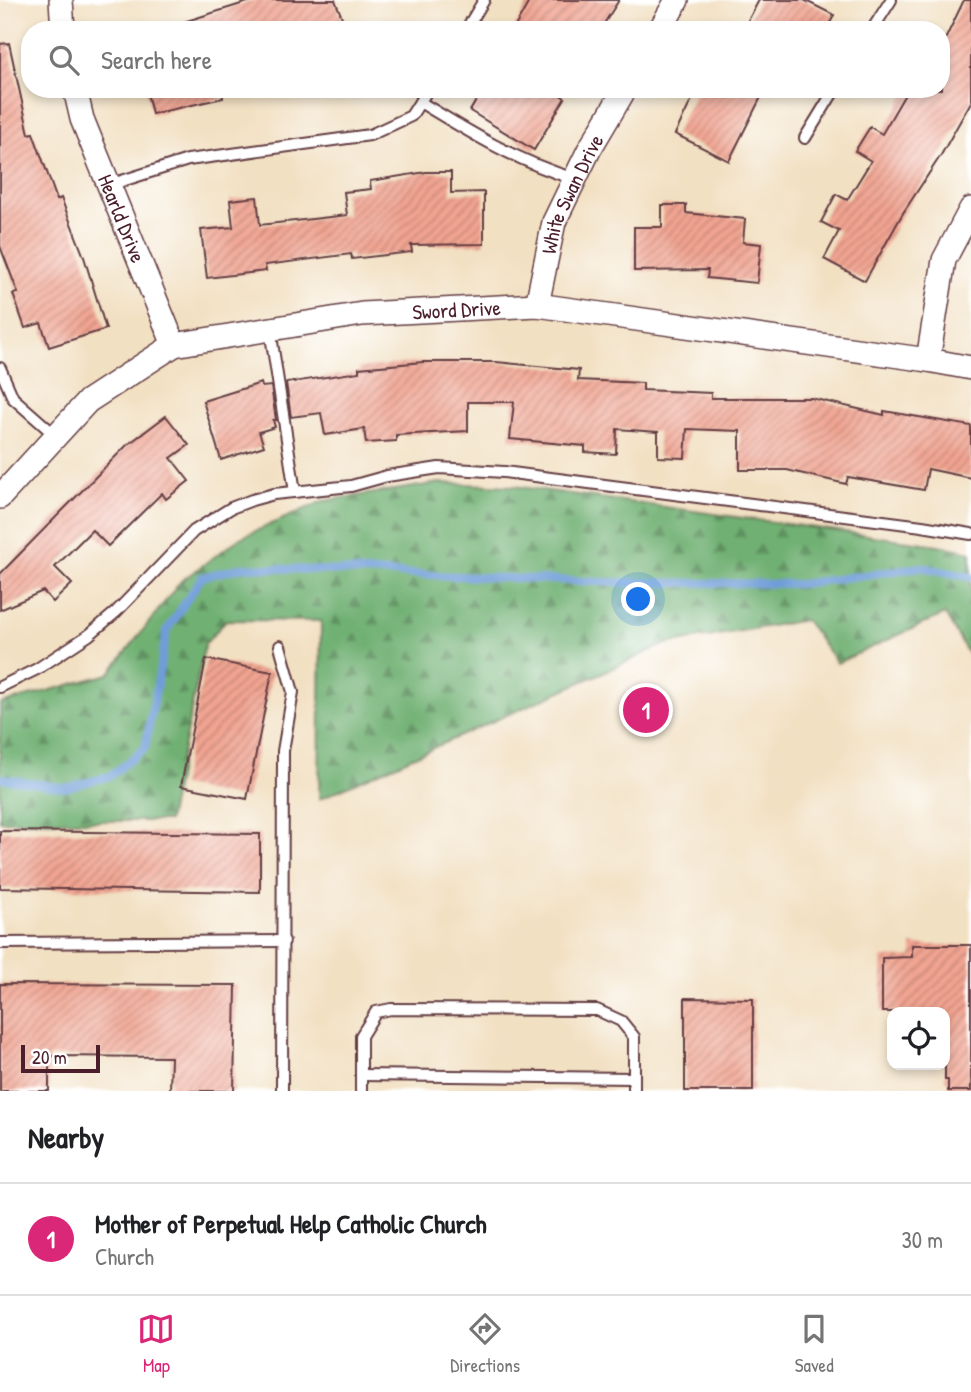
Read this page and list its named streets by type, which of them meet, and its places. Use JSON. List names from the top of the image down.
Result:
{
  "streets": {
    "street": ["White Swan Drive", "Hearld Drive", "Sword Drive"]
  },
  "crossings": [
    ["White Swan Drive", "Sword Drive"],
    ["Hearld Drive", "Sword Drive"]
  ],
  "scale_bar": "20 m",
  "page": {
    "search": "Search here",
    "pins": "1",
    "scale": "20 m",
    "heading": "Nearby",
    "list": [
      {
        "mark": "1",
        "name": "Mother of Perpetual Help Catholic Church",
        "note": "Church",
        "value": "30 m"
      }
    ],
    "nav": ["Map", "Directions", "Saved"]
  }
}
